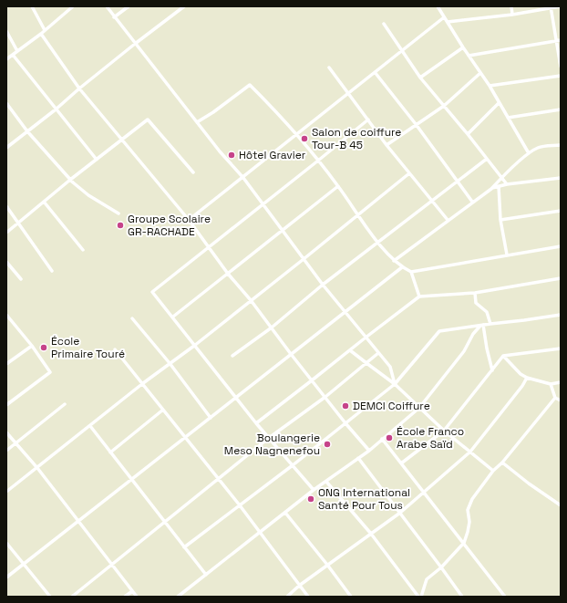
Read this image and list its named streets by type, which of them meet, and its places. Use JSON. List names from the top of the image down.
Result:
{
  "places": [
    "Salon de coiffure Tour-B 45",
    "Hôtel Gravier",
    "Groupe Scolaire GR-RACHADE",
    "École Primaire Touré",
    "DEMCI Coiffure",
    "École Franco Arabe Saïd",
    "Boulangerie Meso Nagnenefou",
    "ONG International Santé Pour Tous"
  ]
}
